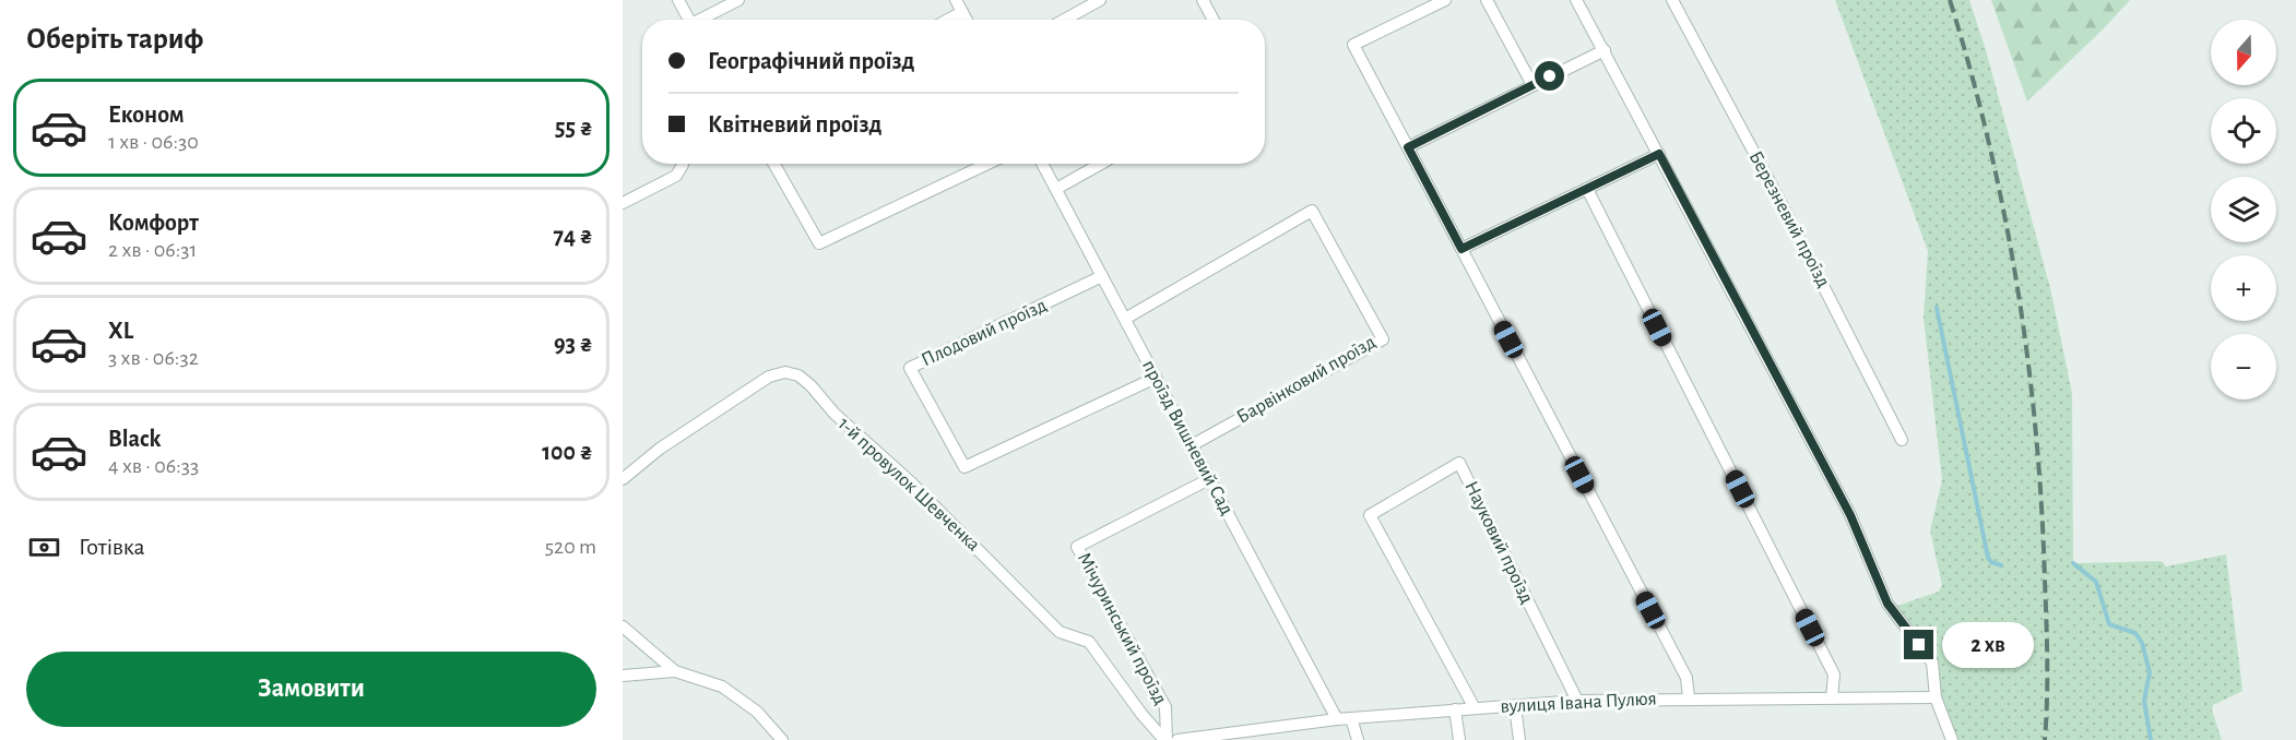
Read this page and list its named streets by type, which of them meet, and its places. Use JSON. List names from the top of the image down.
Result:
{
  "streets": {
    "street": [
      "Березневий проїзд",
      "Плодовий проїзд",
      "Барвінковий проїзд",
      "проїзд Вишневий Сад",
      "1-й провулок Шевченка",
      "Науковий проїзд",
      "Мічуринський проїзд",
      "вулиця Івана Пулюя"
    ]
  },
  "crossings": [
    ["Плодовий проїзд", "проїзд Вишневий Сад"],
    ["Барвінковий проїзд", "проїзд Вишневий Сад"],
    ["проїзд Вишневий Сад", "Мічуринський проїзд"],
    ["проїзд Вишневий Сад", "вулиця Івана Пулюя"],
    ["1-й провулок Шевченка", "Мічуринський проїзд"],
    ["Науковий проїзд", "вулиця Івана Пулюя"]
  ],
  "north": "bottom",
  "page": {
    "heading": "Оберіть тариф",
    "map_buttons": ["+", "−"],
    "banner": ["Географічний проїзд", "Квітневий проїзд"],
    "list": [
      {
        "name": "Економ",
        "note": "1 хв · 06:30",
        "value": "55 ₴"
      },
      {
        "name": "Комфорт",
        "note": "2 хв · 06:31",
        "value": "74 ₴"
      },
      {
        "name": "XL",
        "note": "3 хв · 06:32",
        "value": "93 ₴"
      },
      {
        "name": "Black",
        "note": "4 хв · 06:33",
        "value": "100 ₴"
      }
    ],
    "pay": ["Готівка", "520 m"],
    "bubble": "2 хв",
    "buttons": "Замовити"
  }
}
